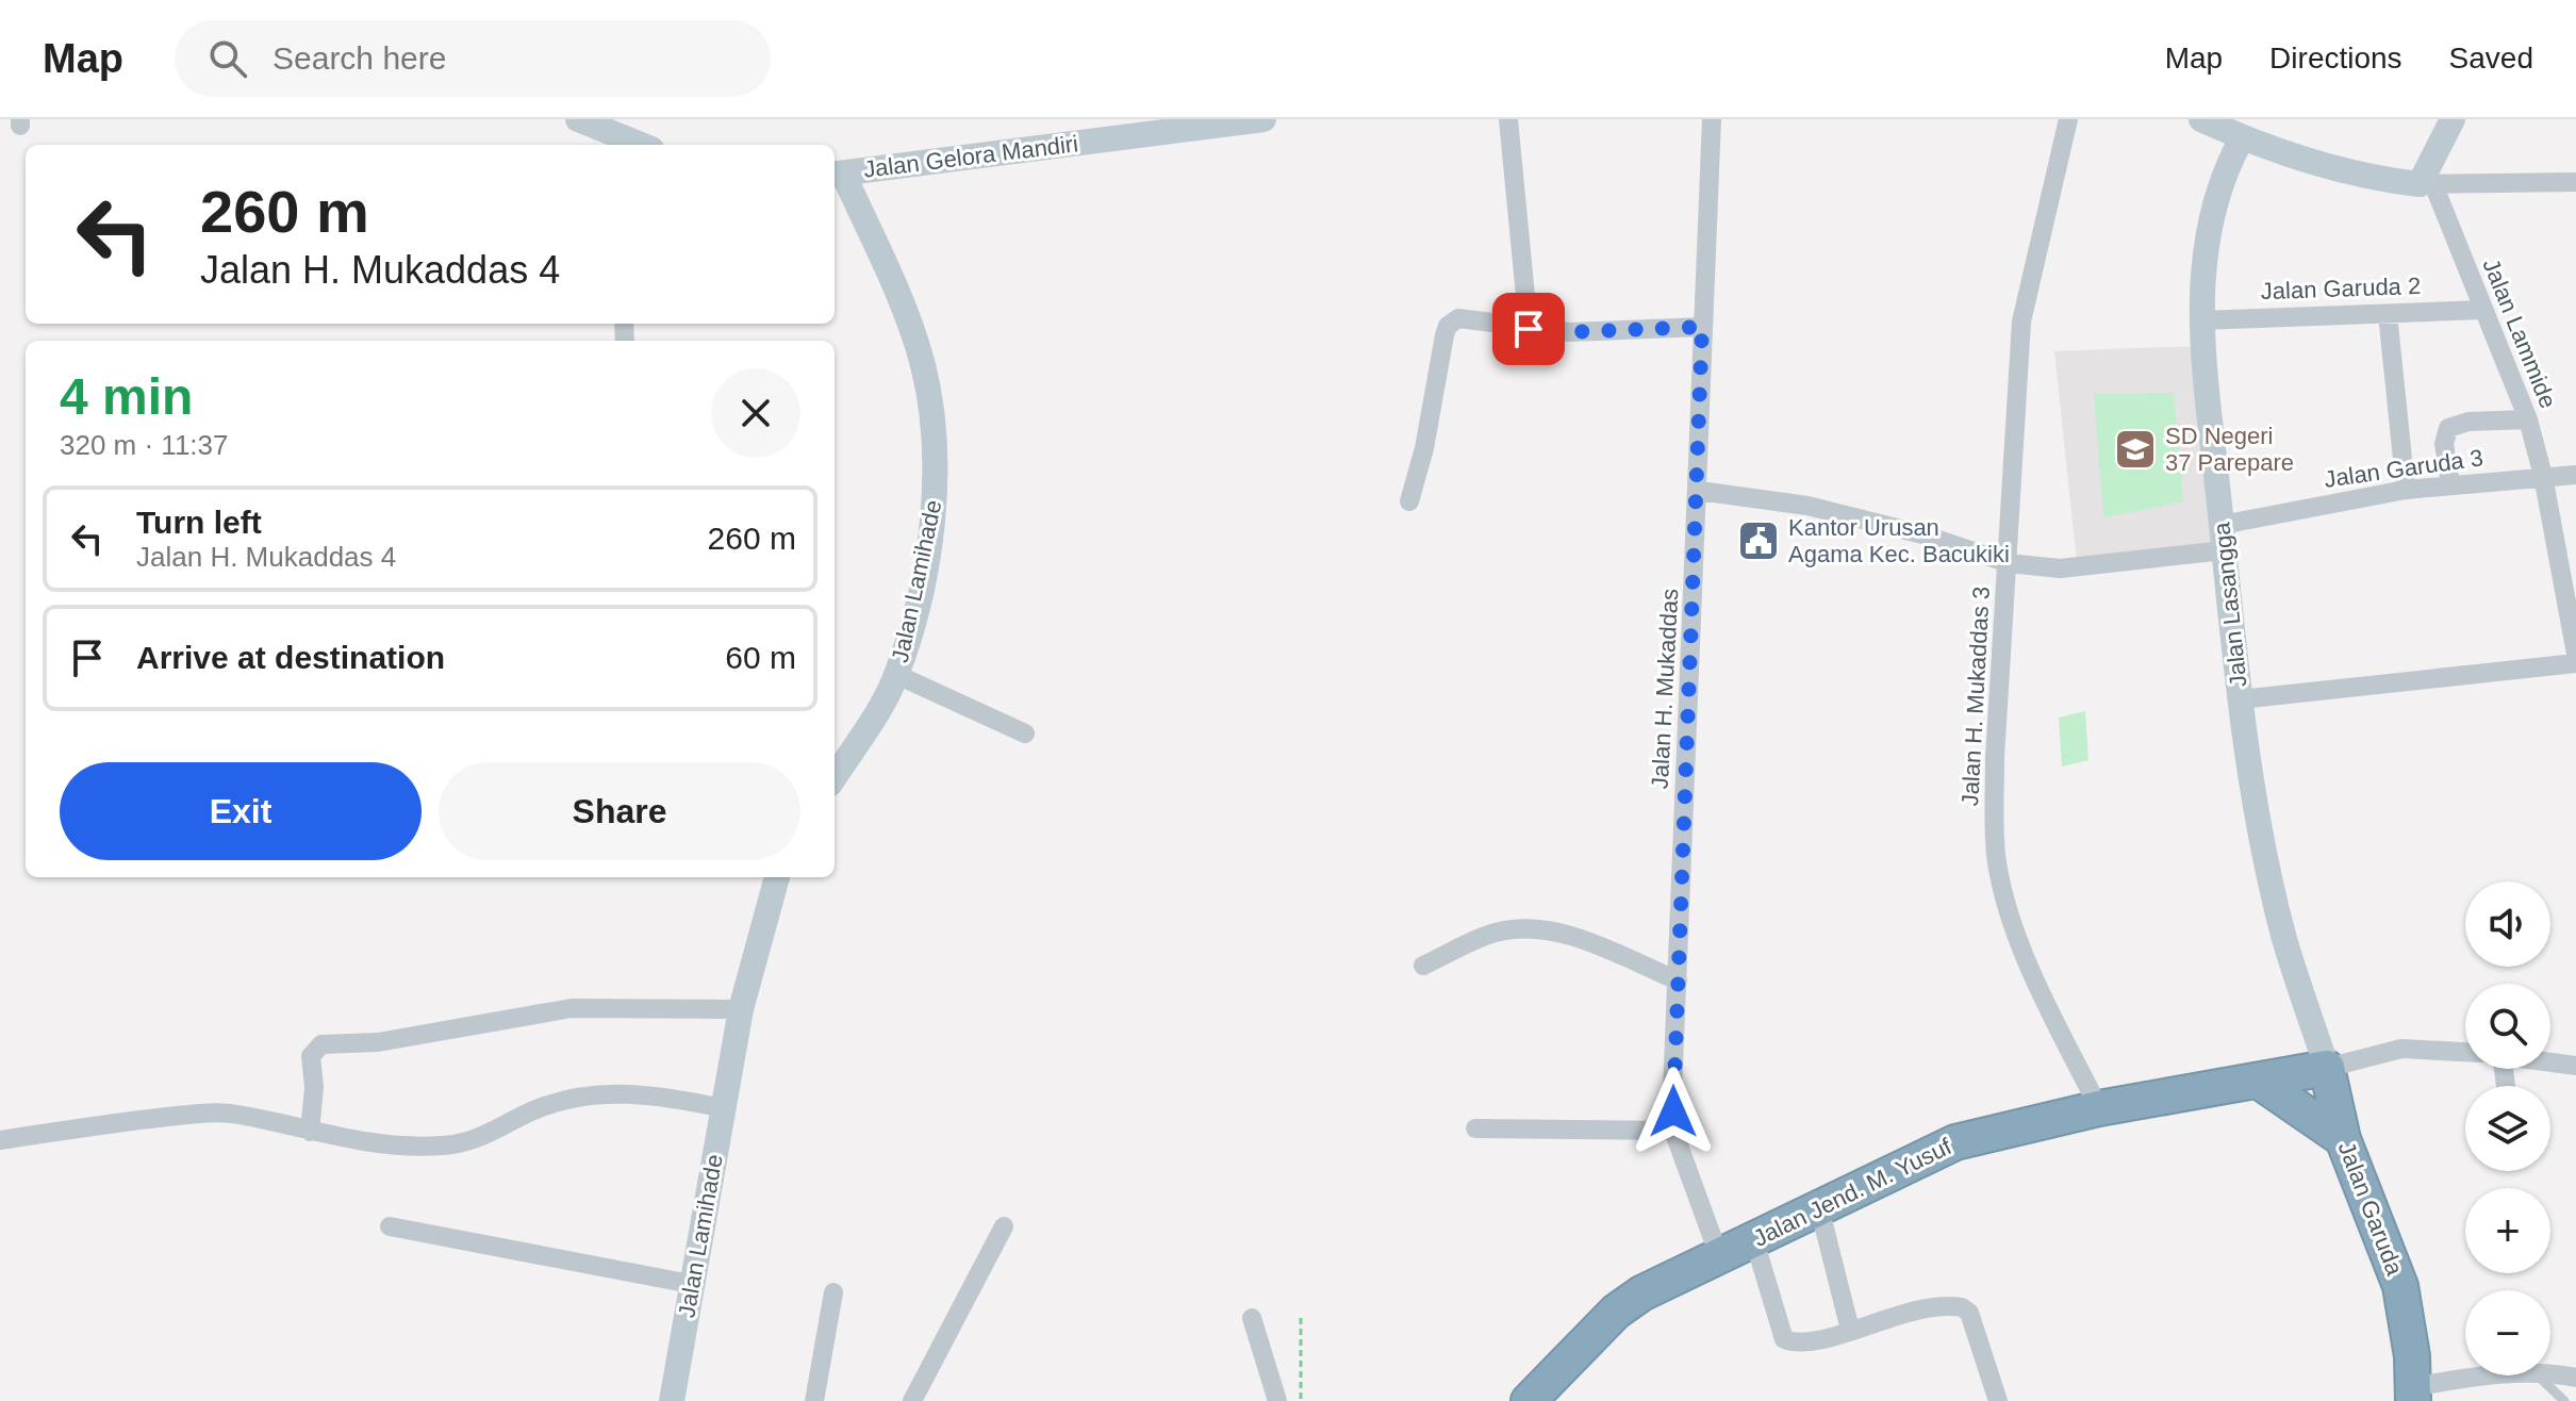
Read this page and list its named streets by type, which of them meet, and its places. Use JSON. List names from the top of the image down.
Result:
{
  "streets": {
    "highway": ["Jalan Jend. M. Yusuf", "Jalan Garuda"],
    "street": [
      "Jalan Gelora Mandiri",
      "Jalan Garuda 2",
      "Jalan Lammide",
      "Jalan Garuda 3",
      "Jalan Lamihade",
      "Jalan Lasangga",
      "Jalan H. Mukaddas",
      "Jalan H. Mukaddas 3"
    ]
  },
  "crossings": [
    ["Jalan Gelora Mandiri", "Jalan Lamihade"],
    ["Jalan Garuda 2", "Jalan Lammide"],
    ["Jalan Garuda 2", "Jalan Lasangga"],
    ["Jalan Lammide", "Jalan Garuda 3"],
    ["Jalan Garuda 3", "Jalan Lasangga"],
    ["Jalan Garuda 3", "Jalan H. Mukaddas"],
    ["Jalan Garuda 3", "Jalan H. Mukaddas 3"],
    ["Jalan Lasangga", "Jalan Jend. M. Yusuf"],
    ["Jalan Lasangga", "Jalan Garuda"],
    ["Jalan H. Mukaddas", "Jalan Jend. M. Yusuf"],
    ["Jalan H. Mukaddas 3", "Jalan Jend. M. Yusuf"],
    ["Jalan Jend. M. Yusuf", "Jalan Garuda"]
  ],
  "places": {
    "school or university": ["SD Negeri 37 Parepare"],
    "public building": ["Kantor Urusan Agama Kec. Bacukiki"]
  },
  "page": {
    "header": "Map",
    "search": "Search here",
    "nav": ["Map", "Directions", "Saved"],
    "turn": ["260 m", "Jalan H. Mukaddas 4"],
    "heading": ["4 min", "320 m · 11:37"],
    "list": [
      {
        "name": "Turn left",
        "note": "Jalan H. Mukaddas 4",
        "value": "260 m"
      },
      {
        "name": "Arrive at destination",
        "value": "60 m"
      }
    ],
    "buttons": ["Exit", "Share"],
    "map_buttons": ["+", "−"]
  }
}
